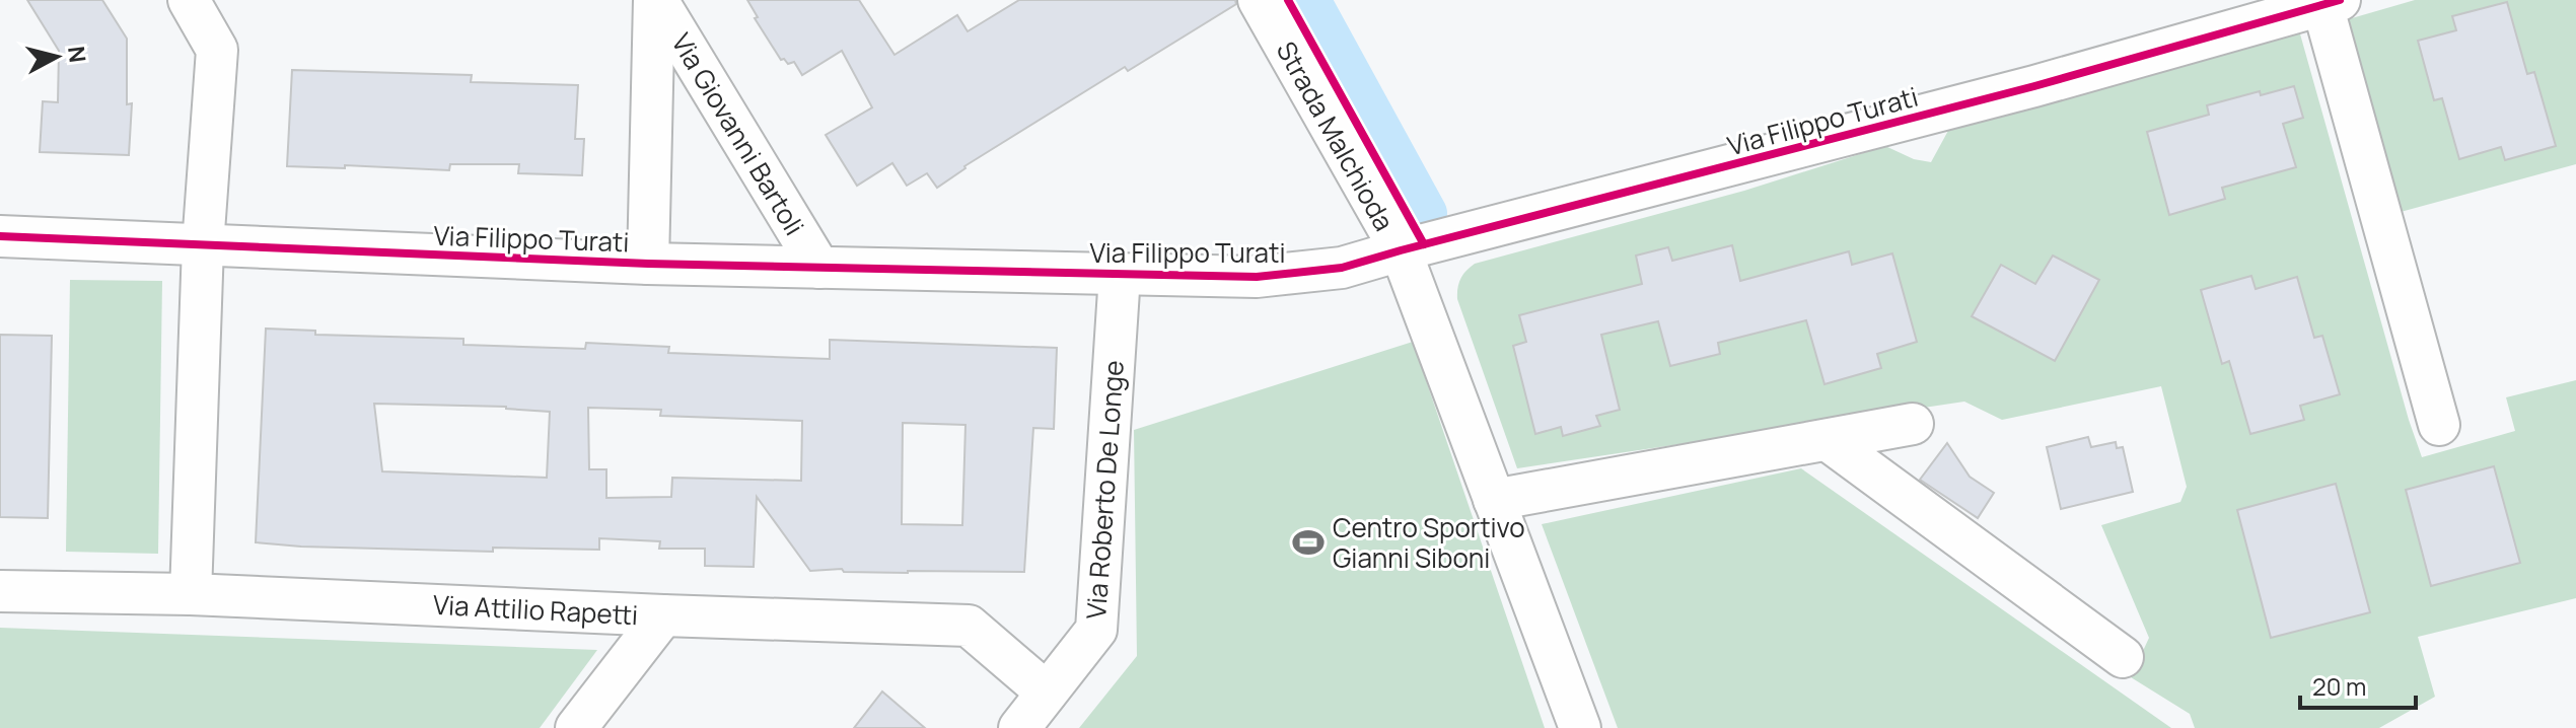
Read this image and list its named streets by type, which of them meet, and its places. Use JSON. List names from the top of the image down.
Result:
{
  "streets": {
    "street": [
      "Via Filippo Turati",
      "Via Giovanni Bartoli",
      "Strada Malchioda",
      "Via Roberto De Longe",
      "Via Attilio Rapetti"
    ]
  },
  "crossings": [
    ["Via Filippo Turati", "Via Giovanni Bartoli"],
    ["Via Filippo Turati", "Strada Malchioda"],
    ["Via Filippo Turati", "Via Roberto De Longe"],
    ["Via Roberto De Longe", "Via Attilio Rapetti"]
  ],
  "places": {
    "sports": ["Centro Sportivo Gianni Siboni"]
  },
  "scale_bar": "20 m",
  "north": "right"
}
